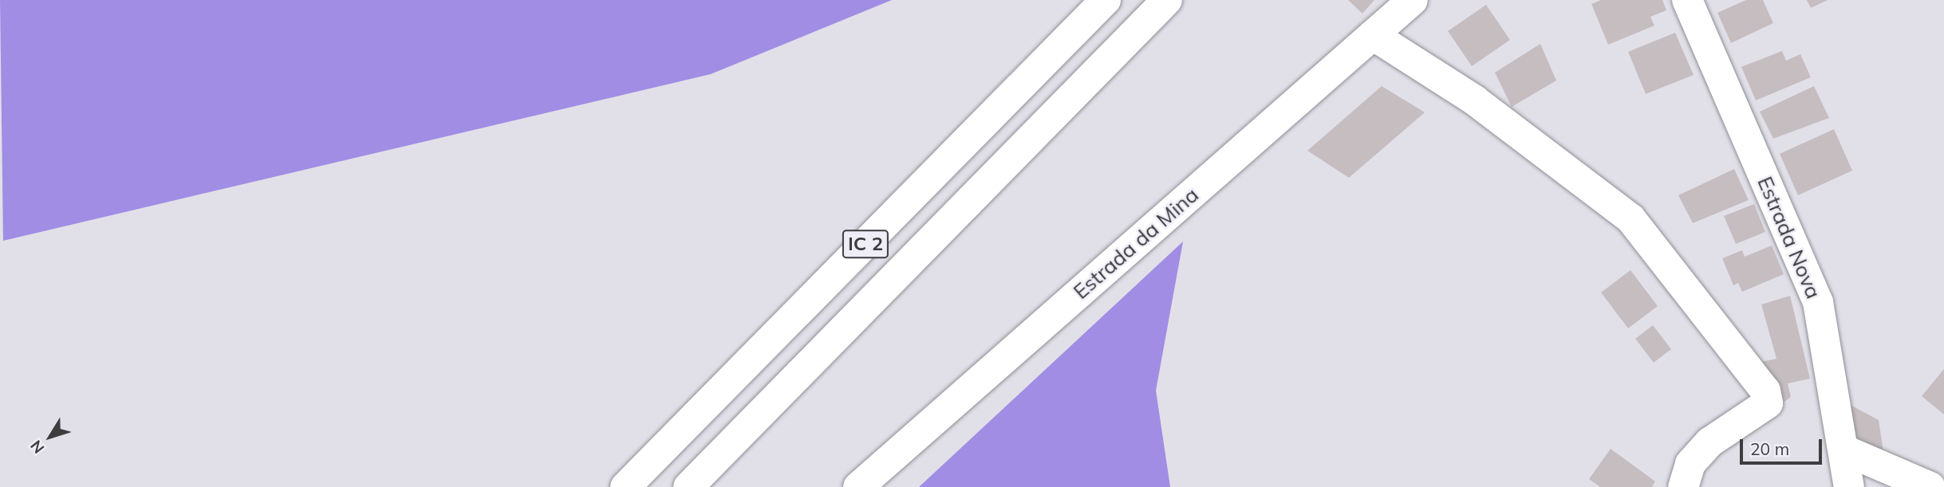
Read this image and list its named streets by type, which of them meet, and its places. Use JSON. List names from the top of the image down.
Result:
{
  "streets": {
    "main road": ["Estrada Nova", "Estrada da Mina", "IC 2"]
  },
  "scale_bar": "20 m",
  "north": "bottom left"
}
